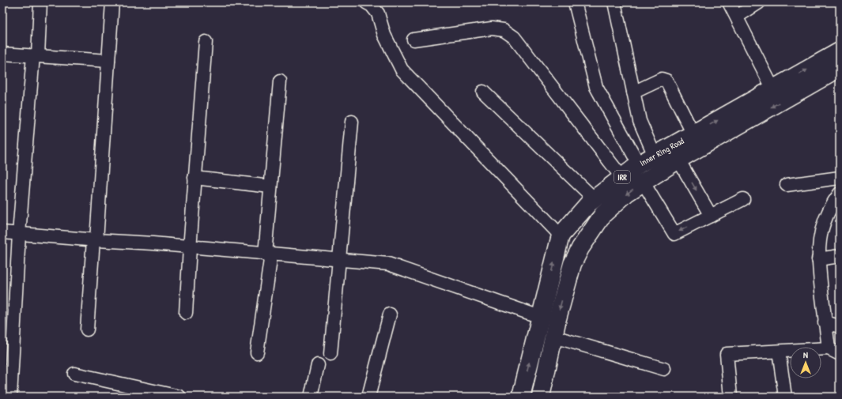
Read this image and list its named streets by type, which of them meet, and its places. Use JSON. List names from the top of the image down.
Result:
{
  "streets": {
    "highway": ["Inner Ring Road", "IRR"]
  },
  "north": "top"
}
